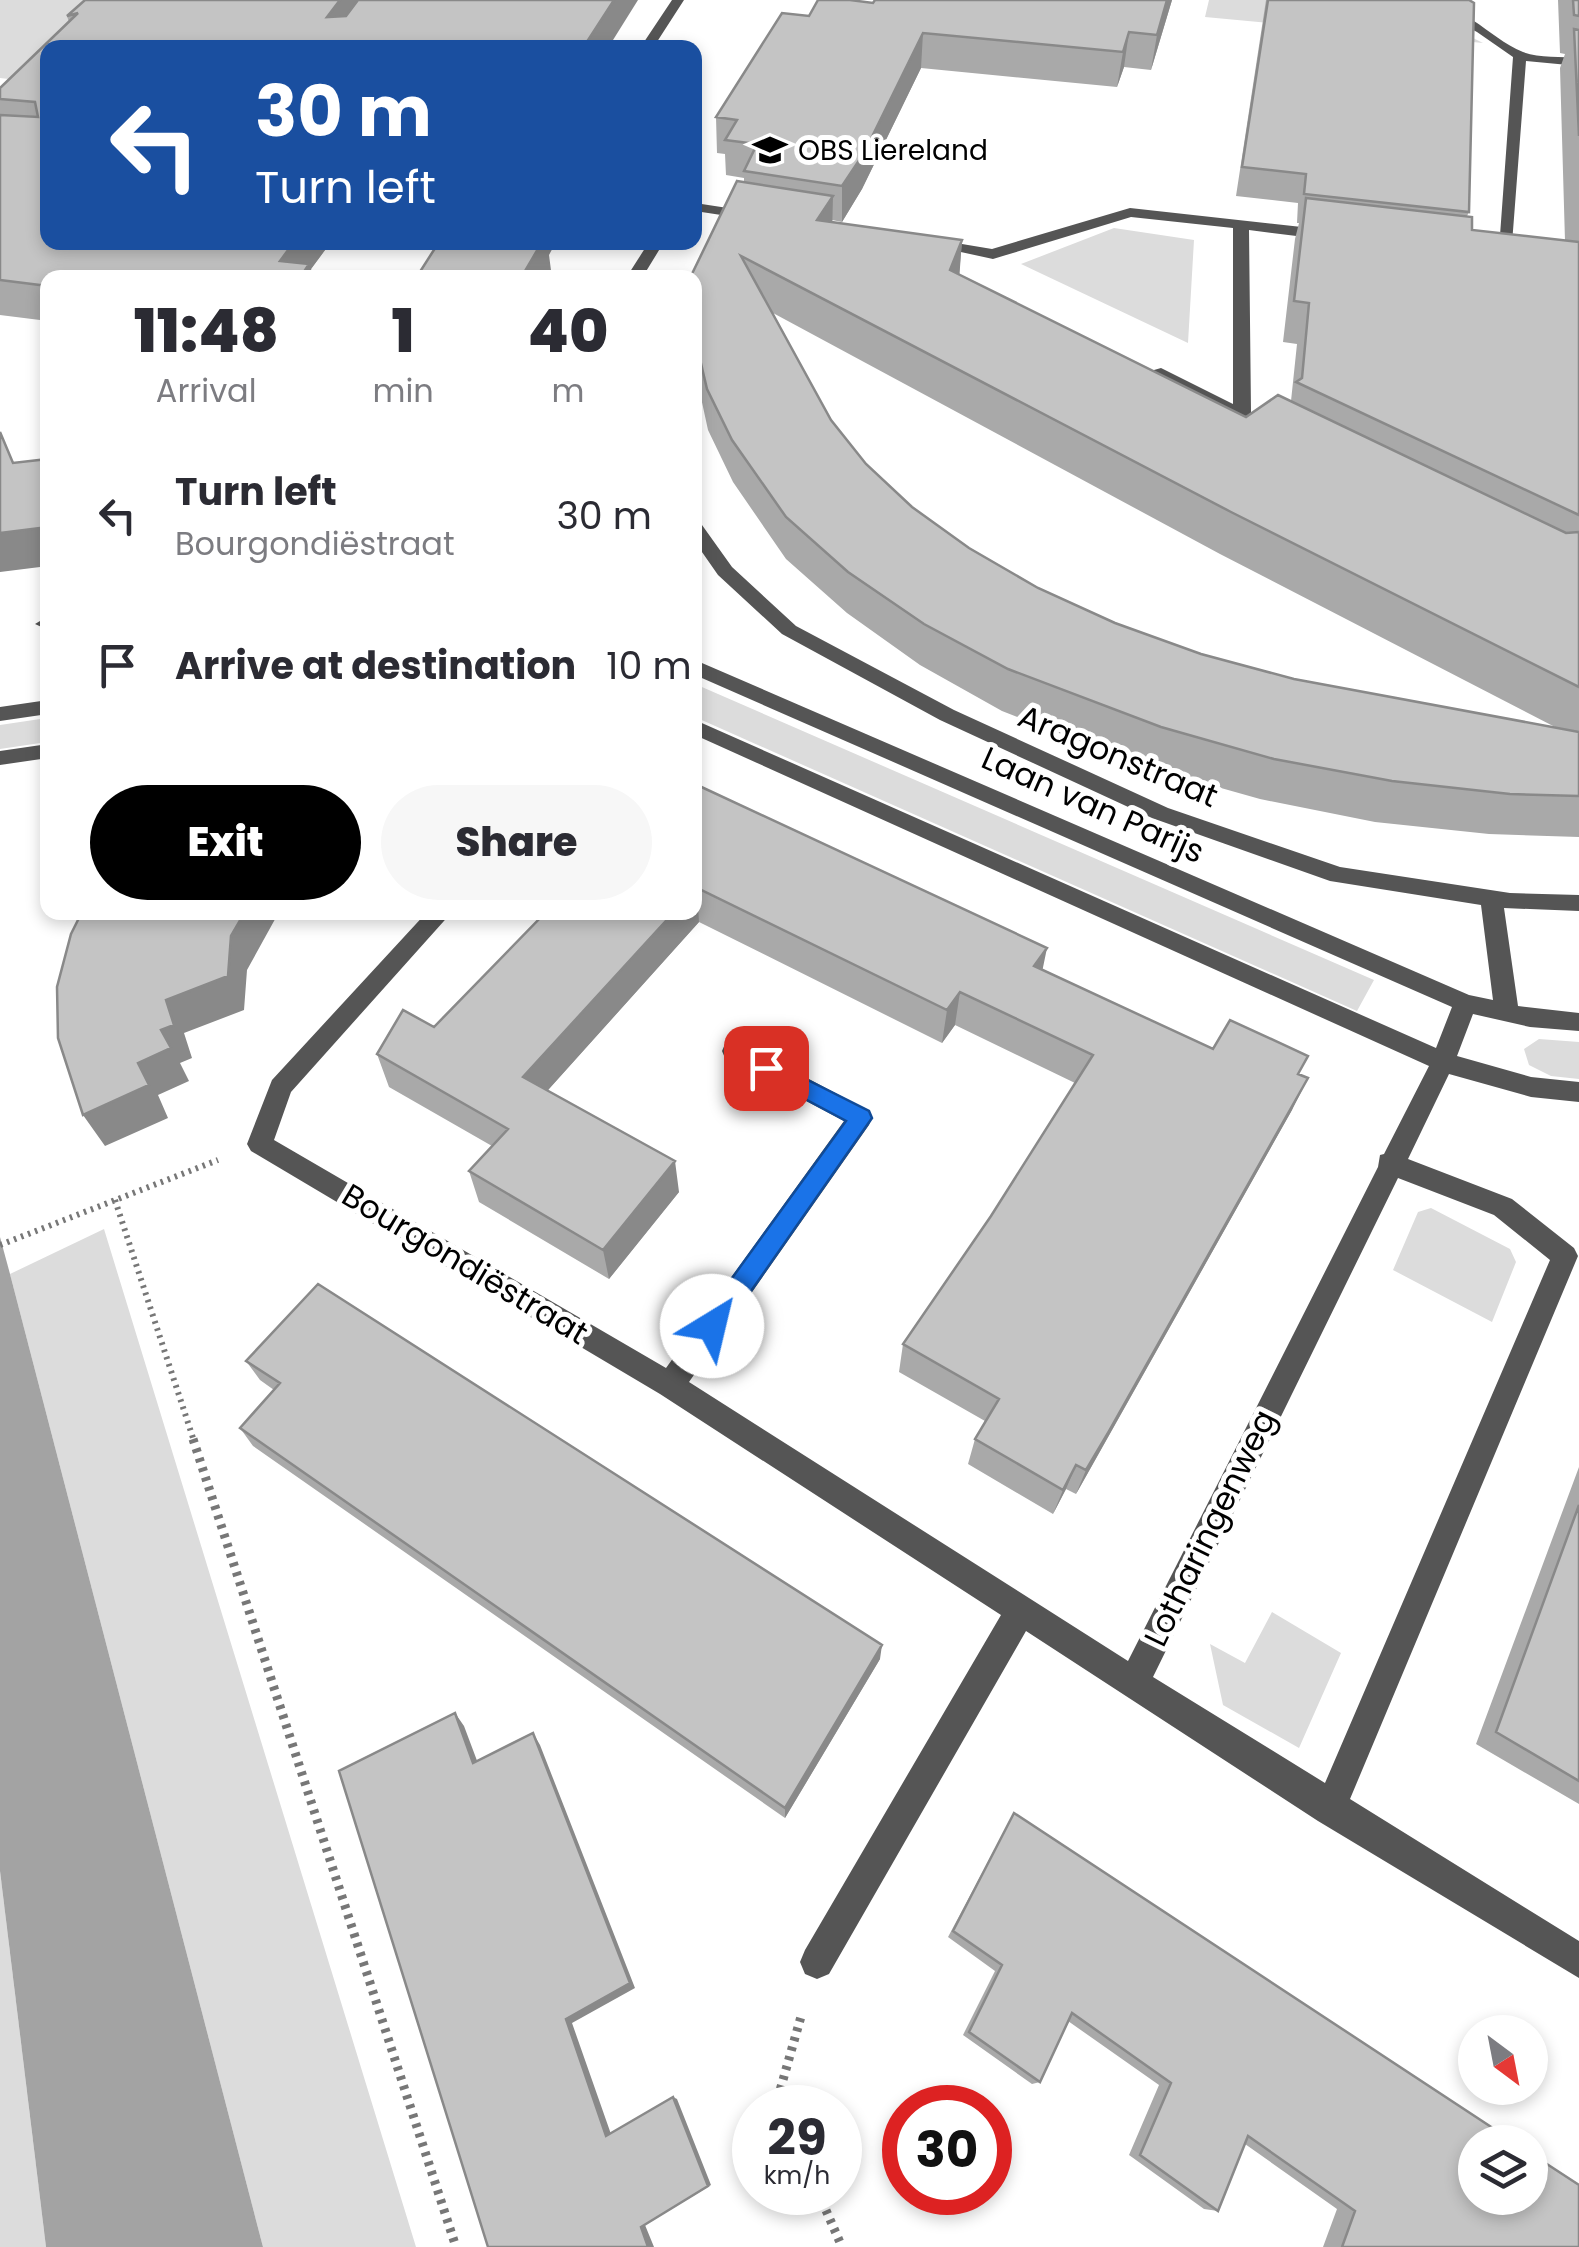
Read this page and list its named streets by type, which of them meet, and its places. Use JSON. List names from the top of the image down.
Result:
{
  "streets": {
    "street": [
      "Aragonstraat",
      "Laan van Parijs",
      "Bourgondiëstraat",
      "Lotharingenweg"
    ]
  },
  "crossings": [
    ["Bourgondiëstraat", "Lotharingenweg"]
  ],
  "places": {
    "school or university": ["OBS Liereland"]
  },
  "north": "bottom right",
  "page": {
    "turn": ["30 m", "Turn left"],
    "eta": [
      "11:48",
      "Arrival",
      "1",
      "min",
      "40",
      "m"
    ],
    "list": [
      {
        "name": "Turn left",
        "note": "Bourgondiëstraat",
        "value": "30 m"
      },
      {
        "name": "Arrive at destination",
        "value": "10 m"
      }
    ],
    "buttons": ["Exit", "Share"],
    "speed": "29 km/h",
    "limit": "30"
  }
}
